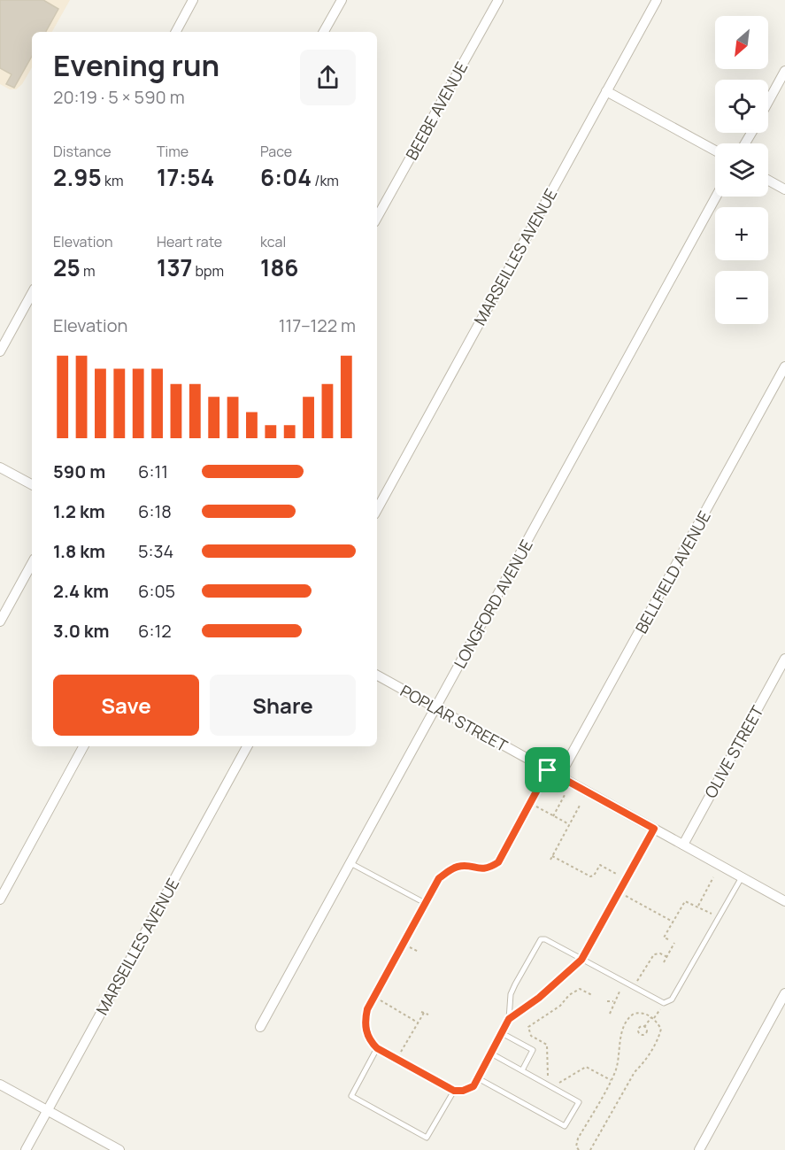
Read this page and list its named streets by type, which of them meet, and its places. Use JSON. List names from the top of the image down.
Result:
{
  "streets": {
    "street": [
      "BEEBE AVENUE",
      "MARSEILLES AVENUE",
      "BELLFIELD AVENUE",
      "LONGFORD AVENUE",
      "POPLAR STREET",
      "OLIVE STREET"
    ]
  },
  "crossings": [
    ["BELLFIELD AVENUE", "POPLAR STREET"],
    ["LONGFORD AVENUE", "POPLAR STREET"],
    ["POPLAR STREET", "OLIVE STREET"]
  ],
  "north": "bottom left",
  "page": {
    "map_buttons": ["+", "−"],
    "heading": ["Evening run", "20:19 · 5 × 590 m"],
    "stats": [
      ["Distance", "2.95 km"],
      ["Time", "17:54"],
      ["Pace", "6:04 /km"],
      ["Elevation", "25 m"],
      ["Heart rate", "137 bpm"],
      ["kcal", "186"]
    ],
    "chart": ["Elevation", "117–122 m"],
    "list": [
      {
        "name": "590 m",
        "note": "6:11"
      },
      {
        "name": "1.2 km",
        "note": "6:18"
      },
      {
        "name": "1.8 km",
        "note": "5:34"
      },
      {
        "name": "2.4 km",
        "note": "6:05"
      },
      {
        "name": "3.0 km",
        "note": "6:12"
      }
    ],
    "buttons": ["Save", "Share"]
  }
}
